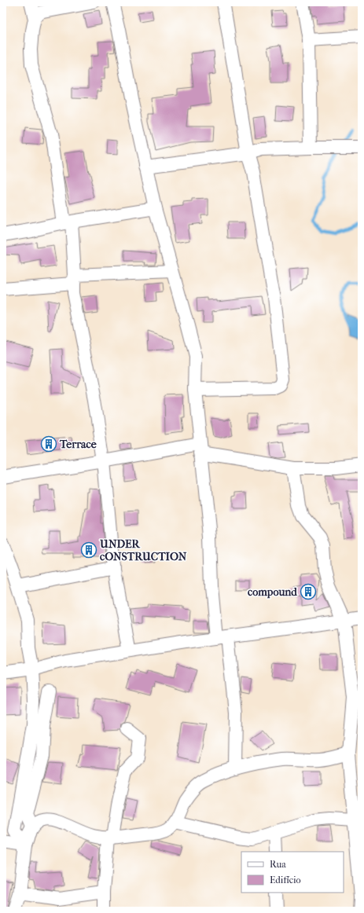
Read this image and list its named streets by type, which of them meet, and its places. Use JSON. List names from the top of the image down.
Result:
{
  "places": {
    "building": ["Terrace", "UNDER cONSTRUCTION", "compound"]
  },
  "legend": ["Rua", "Edifício"]
}
